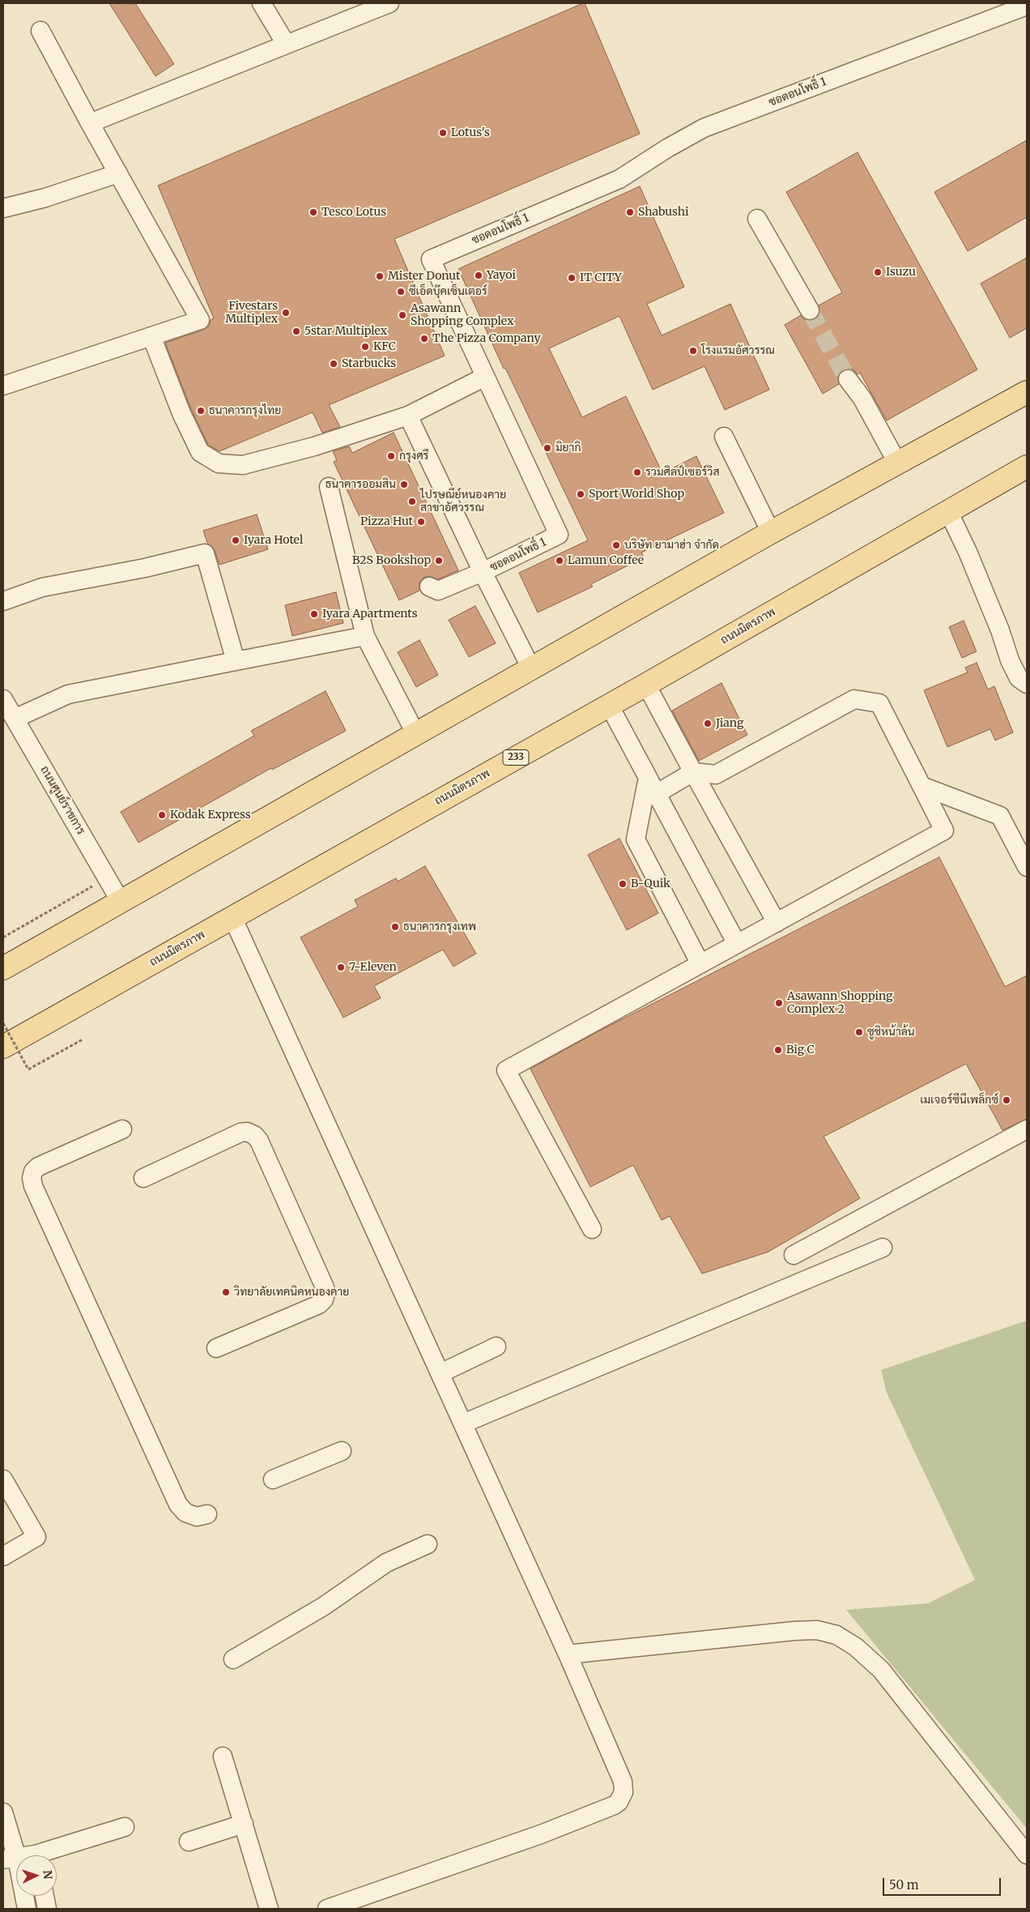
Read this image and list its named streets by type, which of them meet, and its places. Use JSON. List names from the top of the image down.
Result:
{
  "streets": {
    "main road": ["ถนนมิตรภาพ", "233"],
    "street": ["ซอดอนโพธิ์ 1", "ถนนศูนย์ราชการ"]
  },
  "places": [
    "Lotus's",
    "Tesco Lotus",
    "Shabushi",
    "Isuzu",
    "Yayoi",
    "Mister Donut",
    "IT CITY",
    "ซีเอ็ดบุ๊คเซ็นเตอร์",
    "Fivestars Multiplex",
    "Asawann Shopping Complex",
    "5star Multiplex",
    "The Pizza Company",
    "KFC",
    "โรงแรมอัศวรรณ",
    "Starbucks",
    "ธนาคารกรุงไทย",
    "มิยากิ",
    "กรุงศรี",
    "รวมศิลป์เซอร์วิส",
    "ธนาคารออมสิน",
    "Sport World Shop",
    "ไปรษณีย์หนองคาย สาขาอัศวรรณ",
    "Pizza Hut",
    "Iyara Hotel",
    "บริษัท ยามาฮ่า จำกัด",
    "B2S Bookshop",
    "Lamun Coffee",
    "Iyara Apartments",
    "Jiang",
    "Kodak Express",
    "B-Quik",
    "ธนาคารกรุงเทพ",
    "7-Eleven",
    "Asawann Shopping Complex 2",
    "ซูชิหน้าล้น",
    "Big C",
    "เมเจอร์ซีนีเพล็กซ์",
    "วิทยาลัยเทคนิคหนองคาย"
  ],
  "scale_bar": "50 m",
  "north": "right"
}
